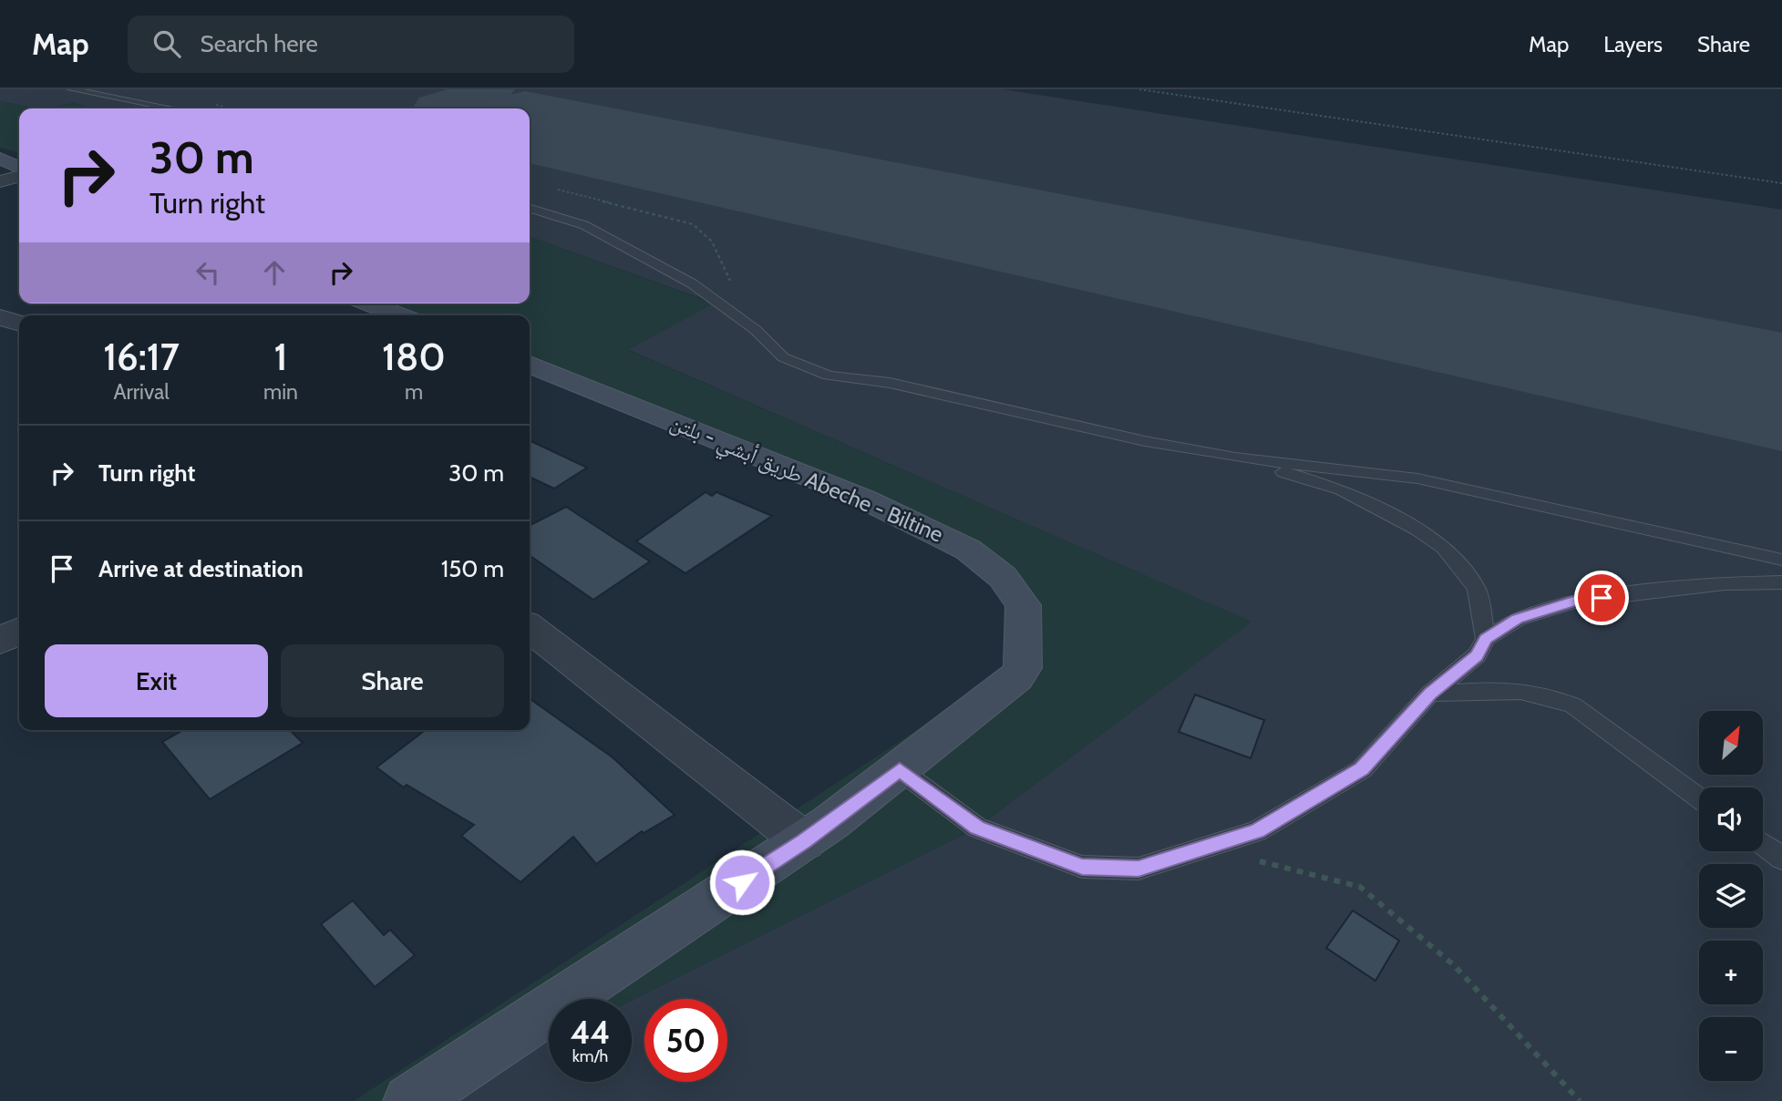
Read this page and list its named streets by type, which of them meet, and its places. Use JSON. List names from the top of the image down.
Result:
{
  "streets": {
    "main road": ["طريق أبشي - بلتن Abeche - Biltine"]
  },
  "north": "top right",
  "page": {
    "header": "Map",
    "search": "Search here",
    "nav": ["Map", "Layers", "Share"],
    "turn": ["30 m", "Turn right"],
    "eta": [
      "16:17",
      "Arrival",
      "1",
      "min",
      "180",
      "m"
    ],
    "list": [
      {
        "name": "Turn right",
        "value": "30 m"
      },
      {
        "name": "Arrive at destination",
        "value": "150 m"
      }
    ],
    "buttons": ["Exit", "Share"],
    "map_buttons": ["+", "−"],
    "speed": "44 km/h",
    "limit": "50"
  }
}
